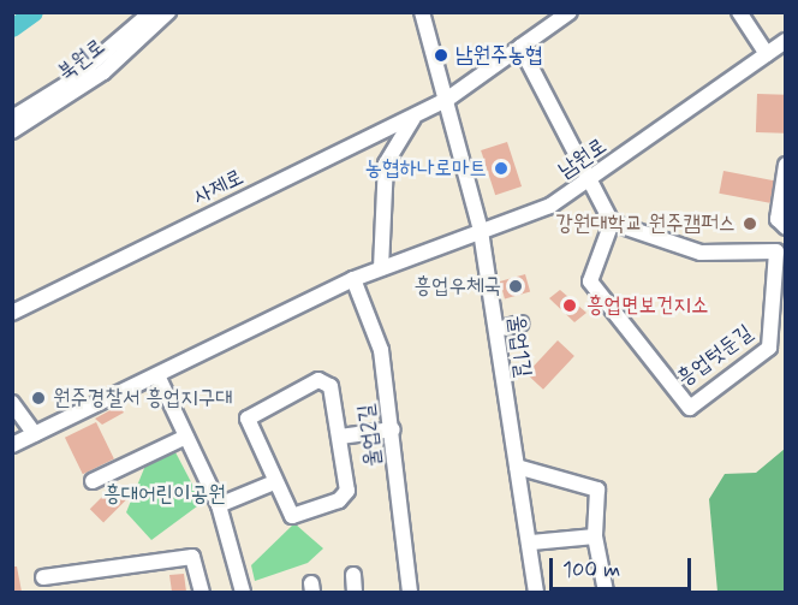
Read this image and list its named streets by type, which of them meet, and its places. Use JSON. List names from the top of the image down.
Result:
{
  "streets": {
    "street": [
      "북원로",
      "남원로",
      "사제로",
      "울업1길",
      "흥업텃둔길",
      "울업2길"
    ]
  },
  "crossings": [
    ["남원로", "울업1길"],
    ["남원로", "울업2길"]
  ],
  "parks": ["흥대어린이공원"],
  "places": [
    "남원주농협",
    "농협하나로마트",
    "강원대학교 원주캠퍼스",
    "흥업우체국",
    "흥업면보건지소",
    "원주경찰서 흥업지구대"
  ],
  "scale_bar": "100 m"
}
